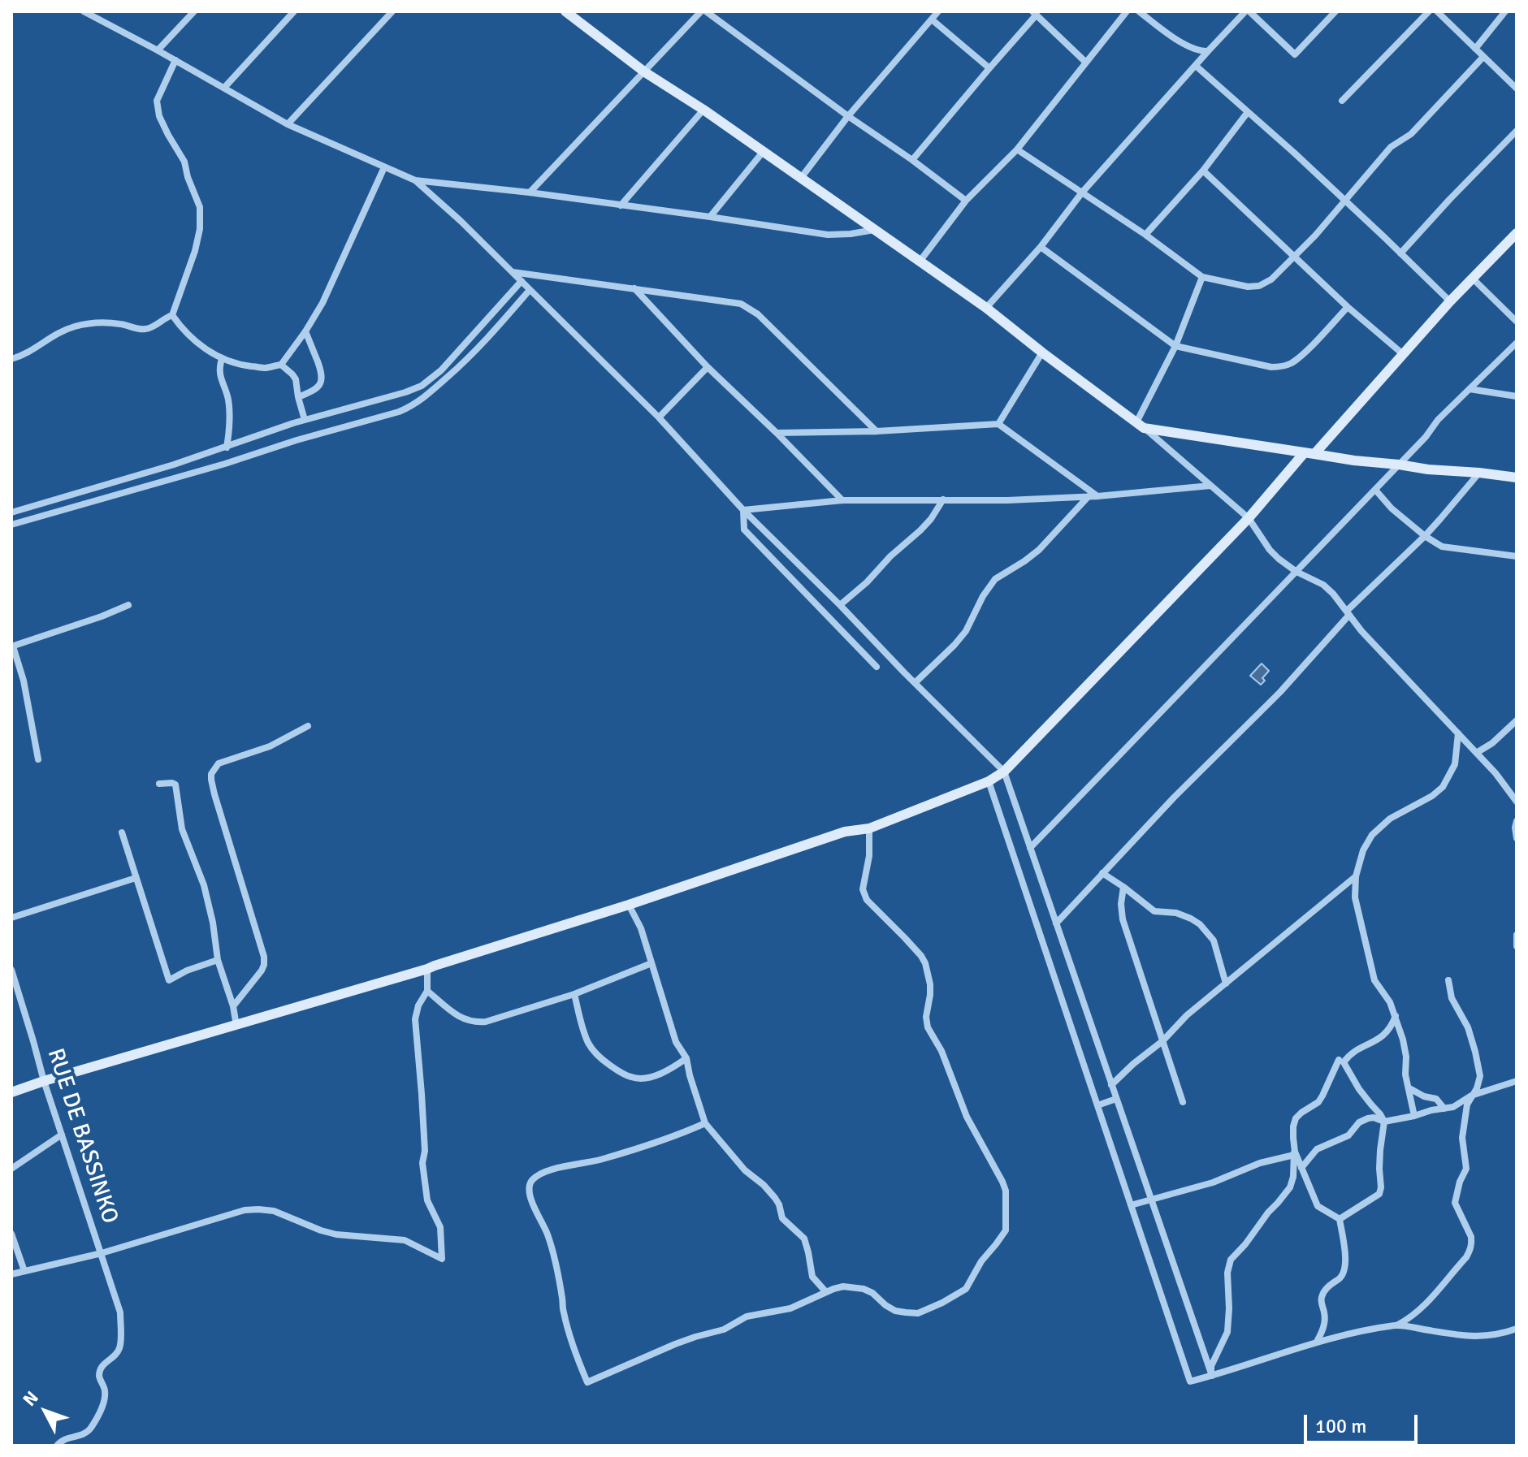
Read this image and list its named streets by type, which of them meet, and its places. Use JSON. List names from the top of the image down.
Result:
{
  "streets": {
    "street": ["RUE DE BASSINKO"]
  },
  "scale_bar": "100 m",
  "north": "top left"
}
